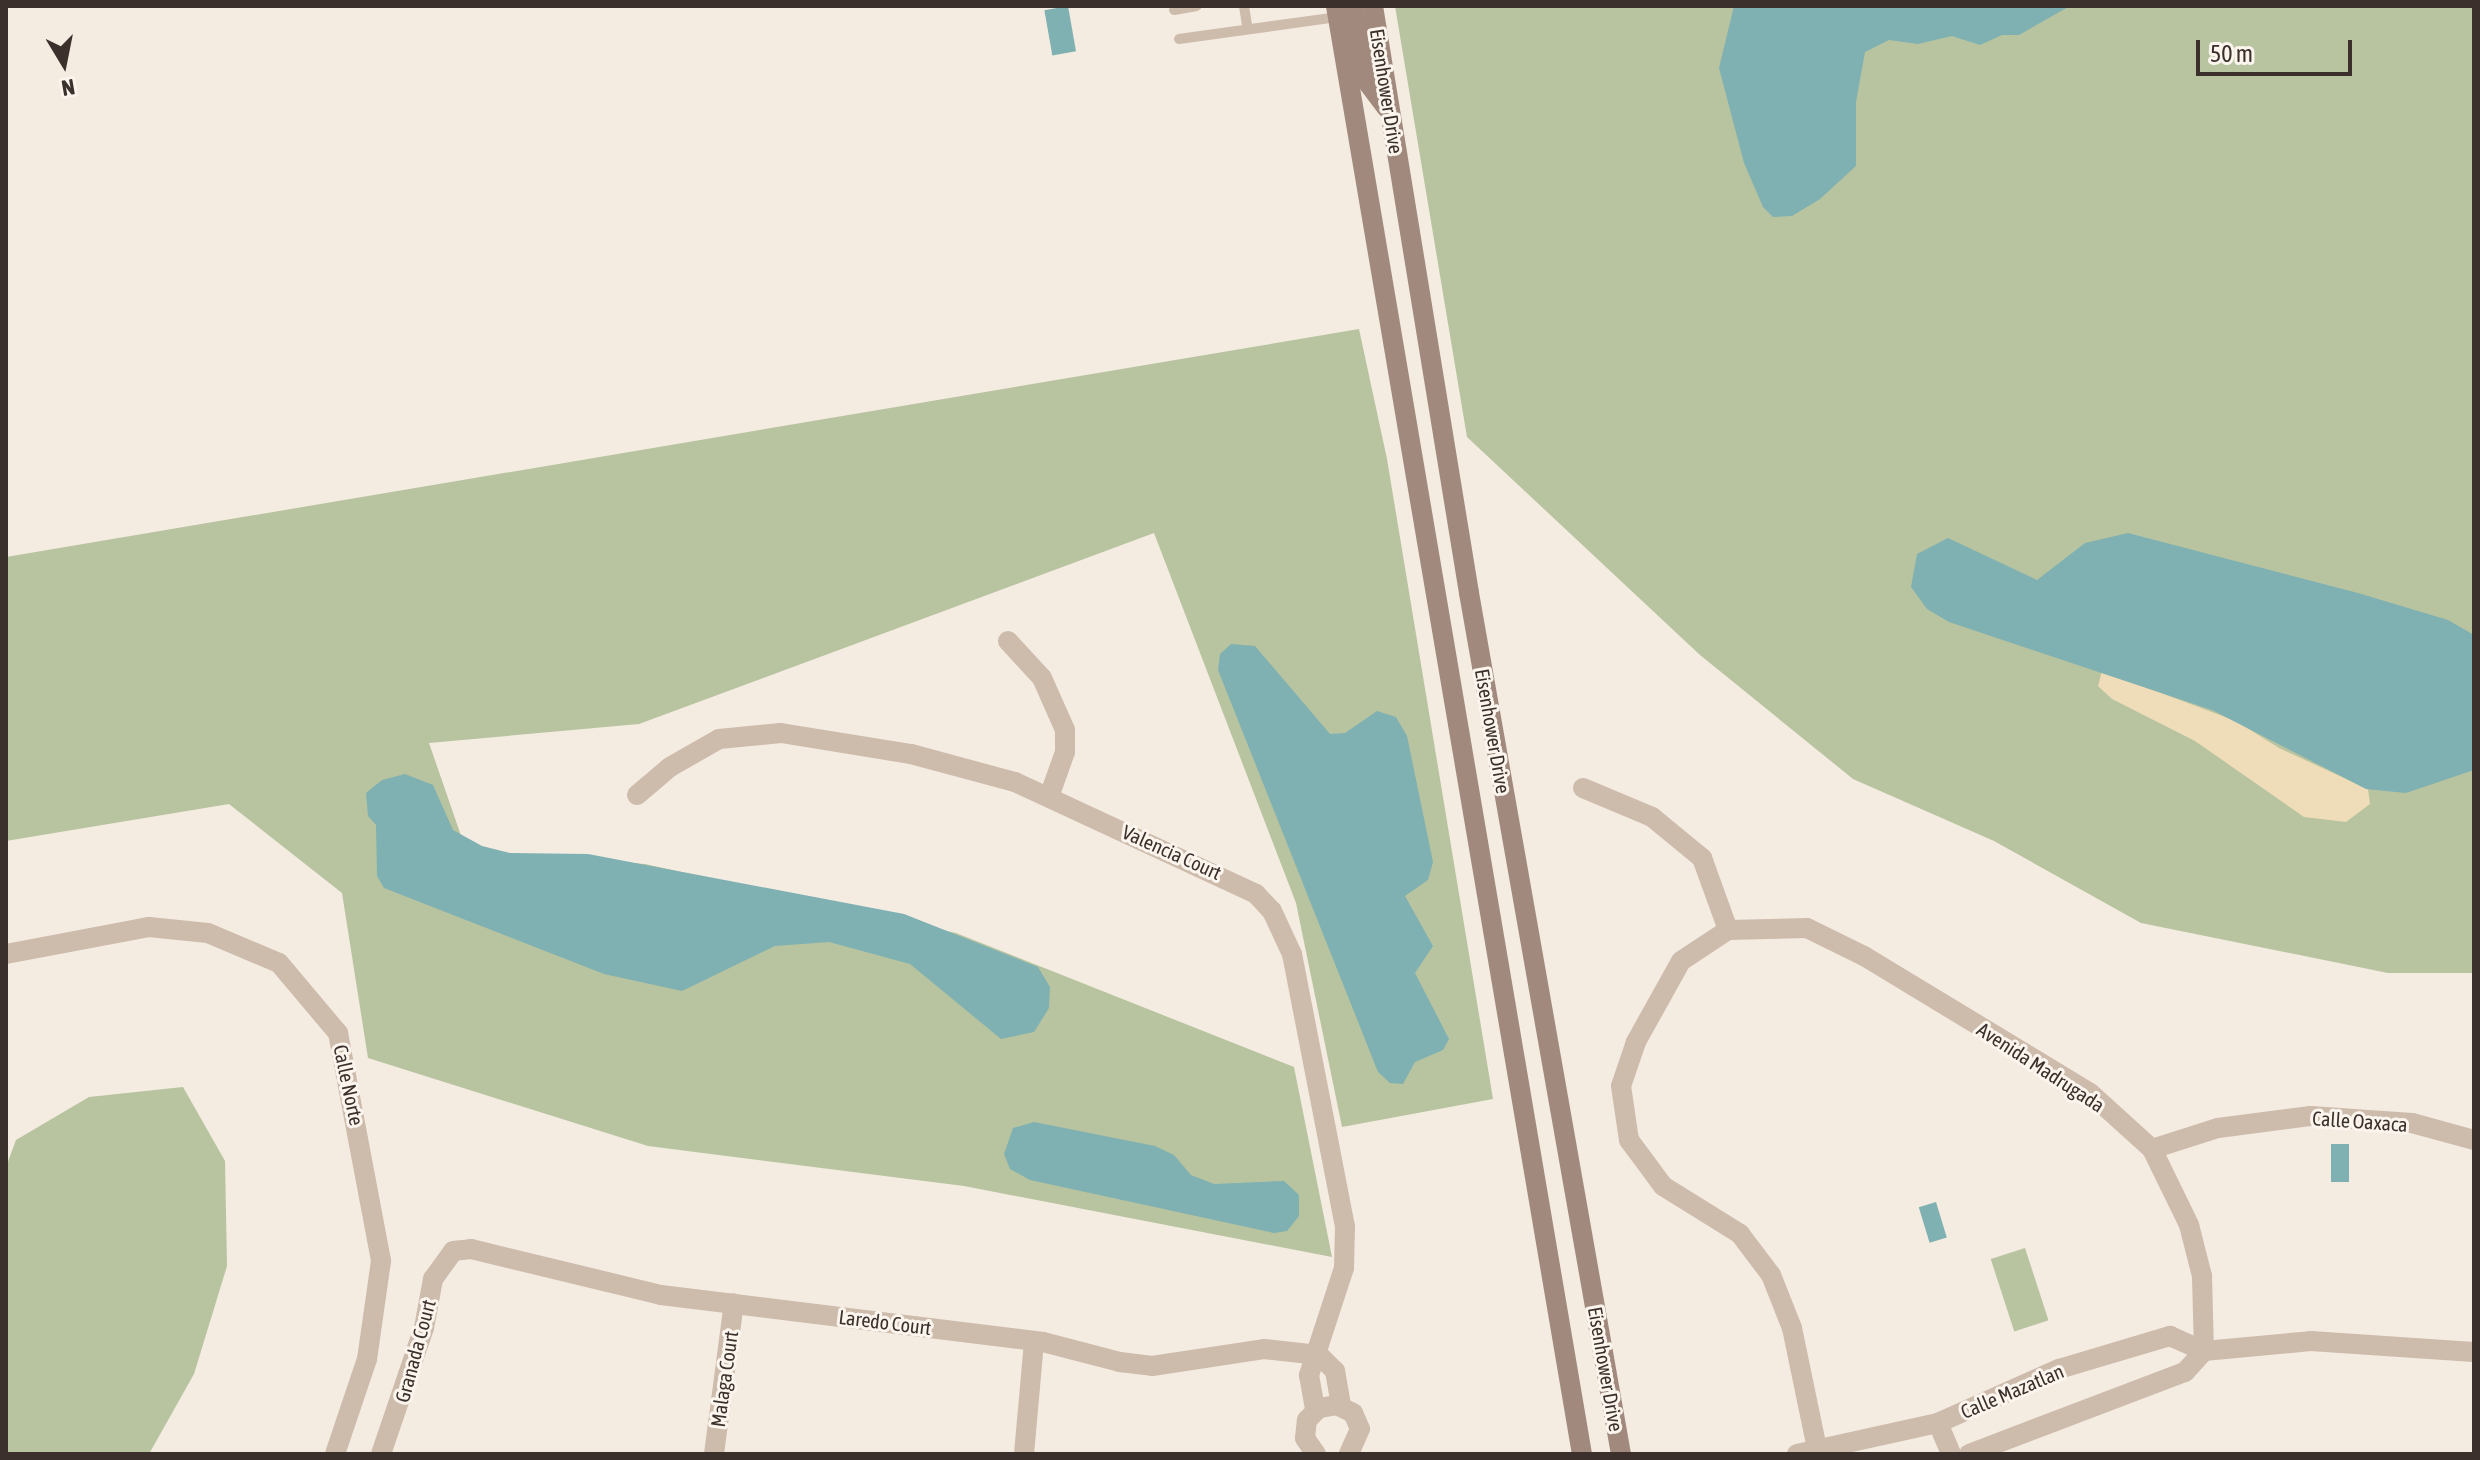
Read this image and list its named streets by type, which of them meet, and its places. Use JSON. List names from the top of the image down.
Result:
{
  "streets": {
    "main road": ["Eisenhower Drive"],
    "street": [
      "Valencia Court",
      "Avenida Madrugada",
      "Calle Norte",
      "Calle Oaxaca",
      "Laredo Court",
      "Granada Court",
      "Malaga Court",
      "Calle Mazatlan"
    ]
  },
  "crossings": [
    ["Valencia Court", "Laredo Court"],
    ["Avenida Madrugada", "Calle Oaxaca"],
    ["Avenida Madrugada", "Calle Mazatlan"],
    ["Laredo Court", "Granada Court"],
    ["Laredo Court", "Malaga Court"]
  ],
  "scale_bar": "50 m",
  "north": "bottom"
}
